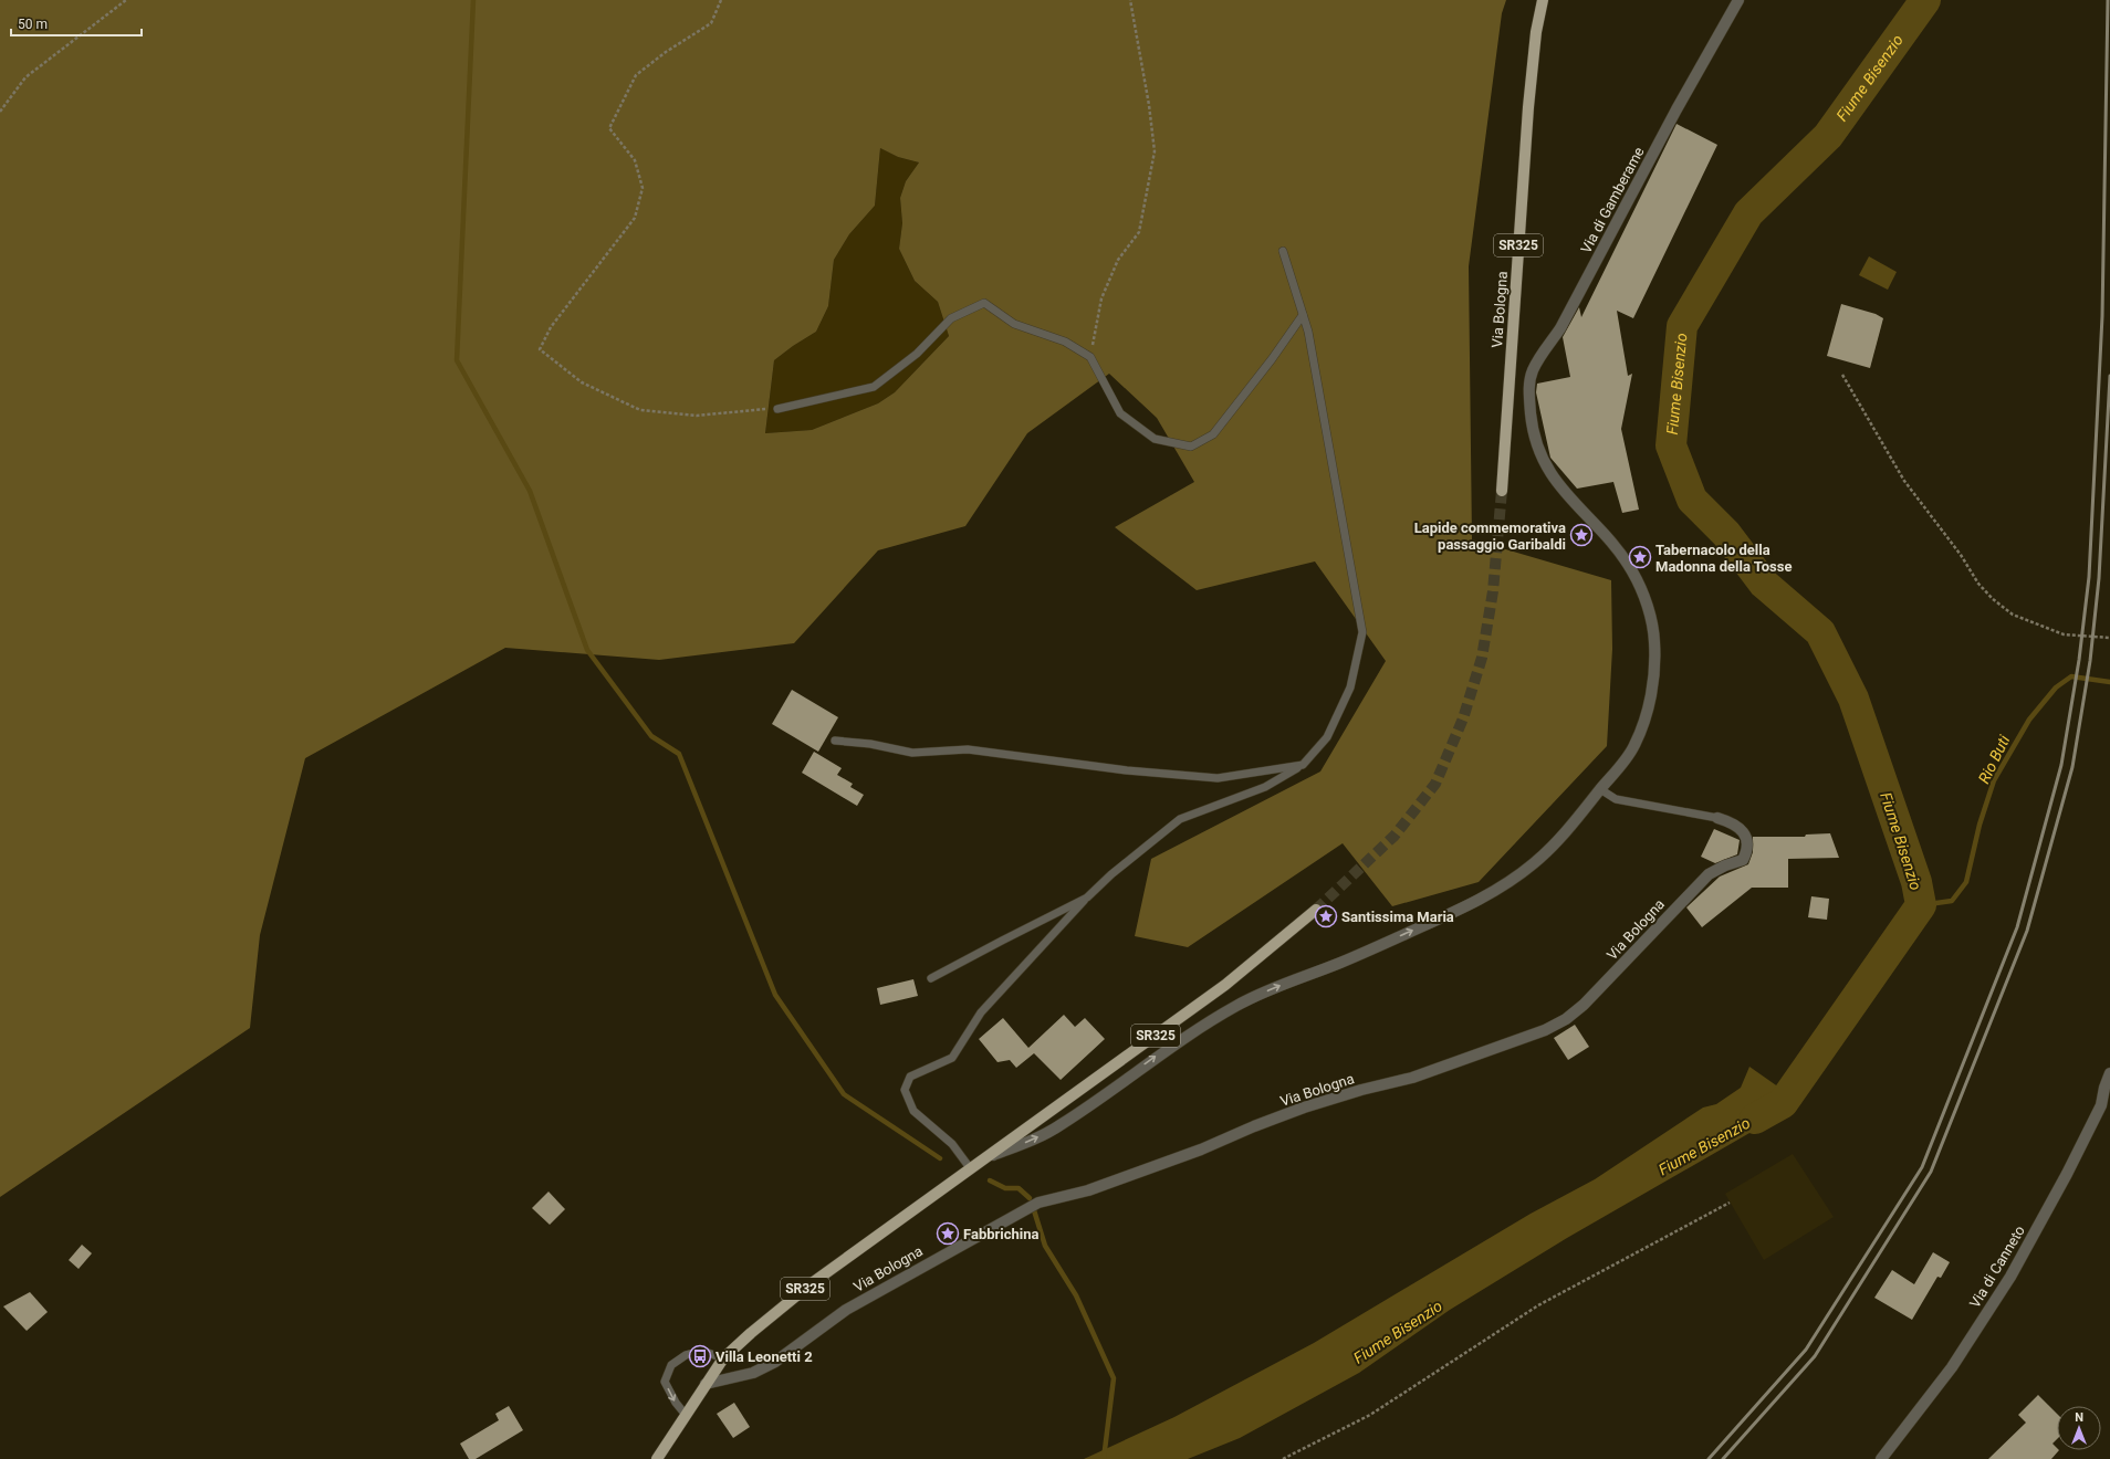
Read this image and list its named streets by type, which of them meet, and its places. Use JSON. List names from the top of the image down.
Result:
{
  "streets": {
    "main road": ["SR325", "Via Bologna"],
    "street": ["Via di Gamberame", "Via di Canneto"]
  },
  "crossings": [
    ["Via di Gamberame", "Via Bologna"]
  ],
  "water": ["Fiume Bisenzio", "Rio Buti"],
  "places": {
    "place": [
      "Lapide commemorativa passaggio Garibaldi",
      "Tabernacolo della Madonna della Tosse",
      "Santissima Maria",
      "Fabbrichina"
    ],
    "bus stop": ["Villa Leonetti 2"]
  },
  "scale_bar": "50 m",
  "north": "top"
}
